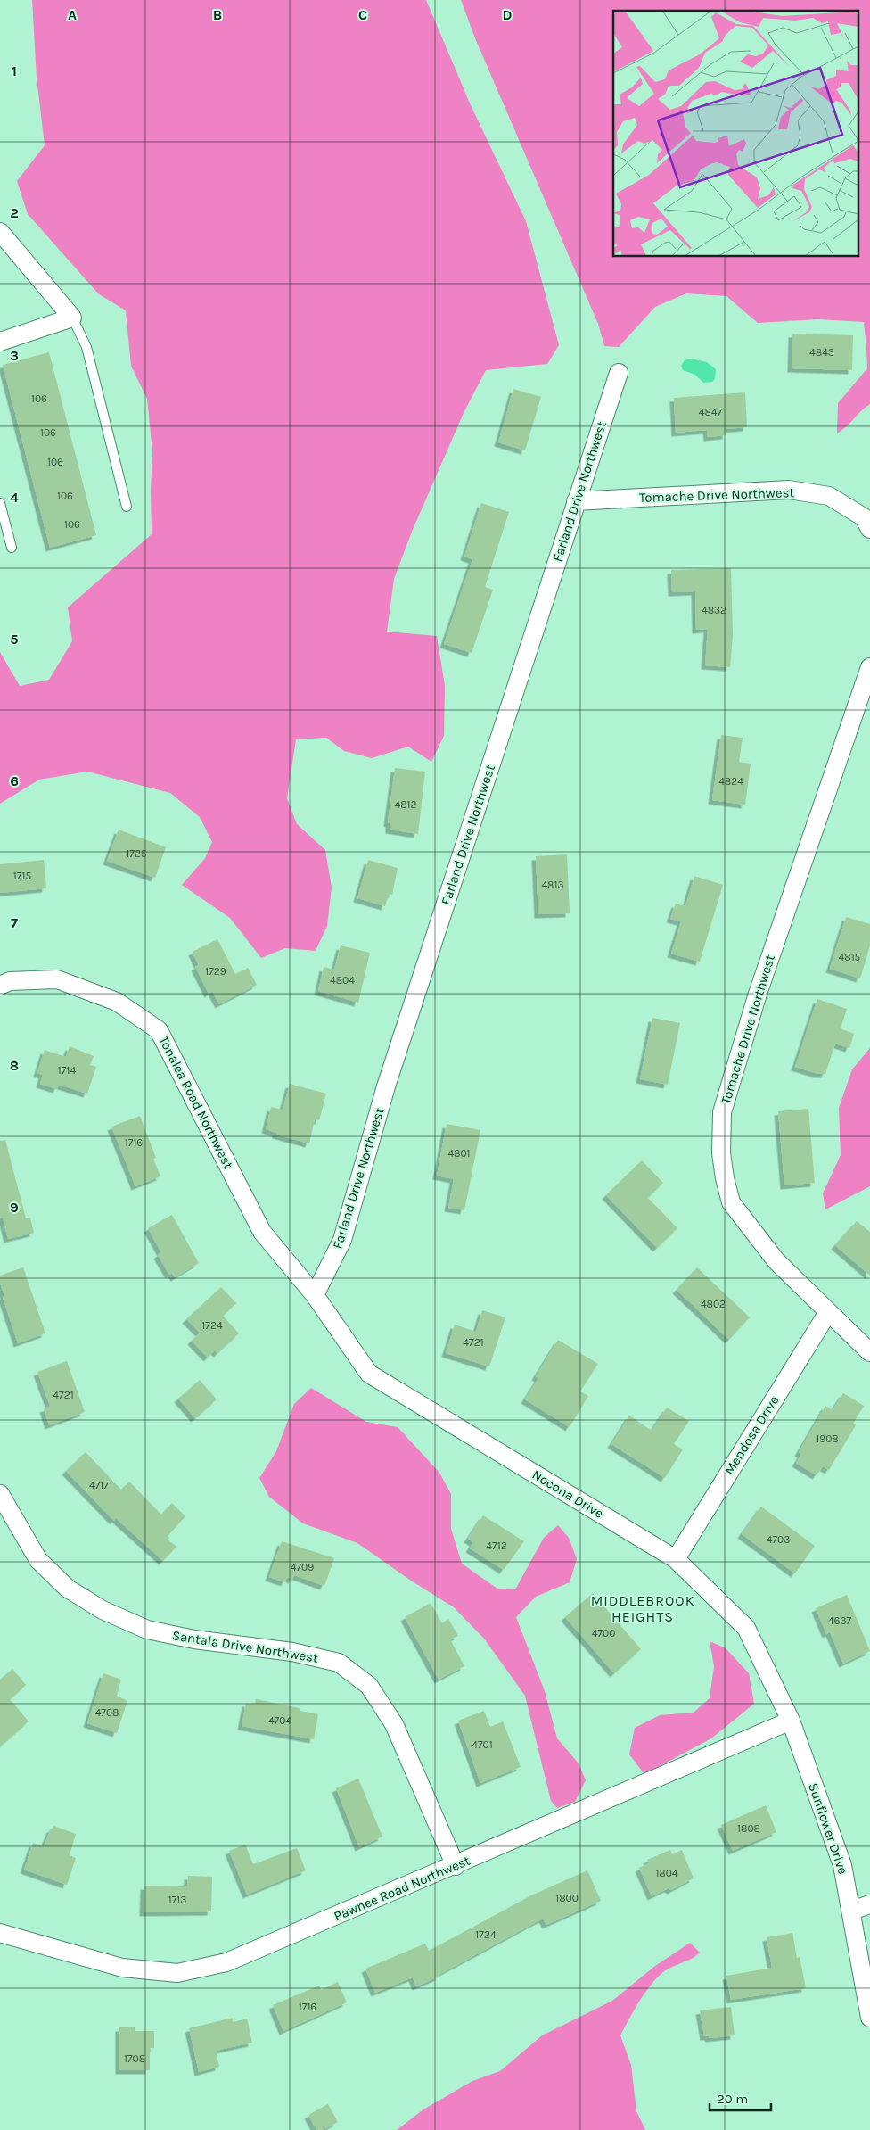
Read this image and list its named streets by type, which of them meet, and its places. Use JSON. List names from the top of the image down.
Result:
{
  "streets": {
    "street": [
      "Farland Drive Northwest",
      "Tomache Drive Northwest",
      "Tonalea Road Northwest",
      "Mendosa Drive",
      "Nocona Drive",
      "Santala Drive Northwest",
      "Sunflower Drive",
      "Pawnee Road Northwest"
    ]
  },
  "crossings": [
    ["Farland Drive Northwest", "Tomache Drive Northwest"],
    ["Farland Drive Northwest", "Tonalea Road Northwest"],
    ["Farland Drive Northwest", "Nocona Drive"],
    ["Tomache Drive Northwest", "Mendosa Drive"],
    ["Tonalea Road Northwest", "Nocona Drive"],
    ["Mendosa Drive", "Nocona Drive"],
    ["Nocona Drive", "Sunflower Drive"],
    ["Nocona Drive", "Pawnee Road Northwest"],
    ["Santala Drive Northwest", "Pawnee Road Northwest"],
    ["Sunflower Drive", "Pawnee Road Northwest"]
  ],
  "districts": ["MIDDLEBROOK HEIGHTS"],
  "house_numbers": [
    "4843",
    "106",
    "4847",
    "106",
    "106",
    "106",
    "106",
    "4832",
    "4824",
    "4812",
    "1725",
    "1715",
    "4813",
    "4815",
    "1729",
    "4804",
    "1714",
    "1716",
    "4801",
    "4802",
    "1724",
    "4721",
    "4721",
    "1908",
    "4717",
    "4703",
    "4712",
    "4709",
    "4637",
    "4700",
    "4708",
    "4704",
    "4701",
    "1808",
    "1804",
    "1800",
    "1713",
    "1724",
    "1716",
    "1708"
  ],
  "scale_bar": "20 m",
  "grid": {
    "columns": [
      "A",
      "B",
      "C",
      "D"
    ],
    "rows": [
      "1",
      "2",
      "3",
      "4",
      "5",
      "6",
      "7",
      "8",
      "9"
    ]
  }
}
